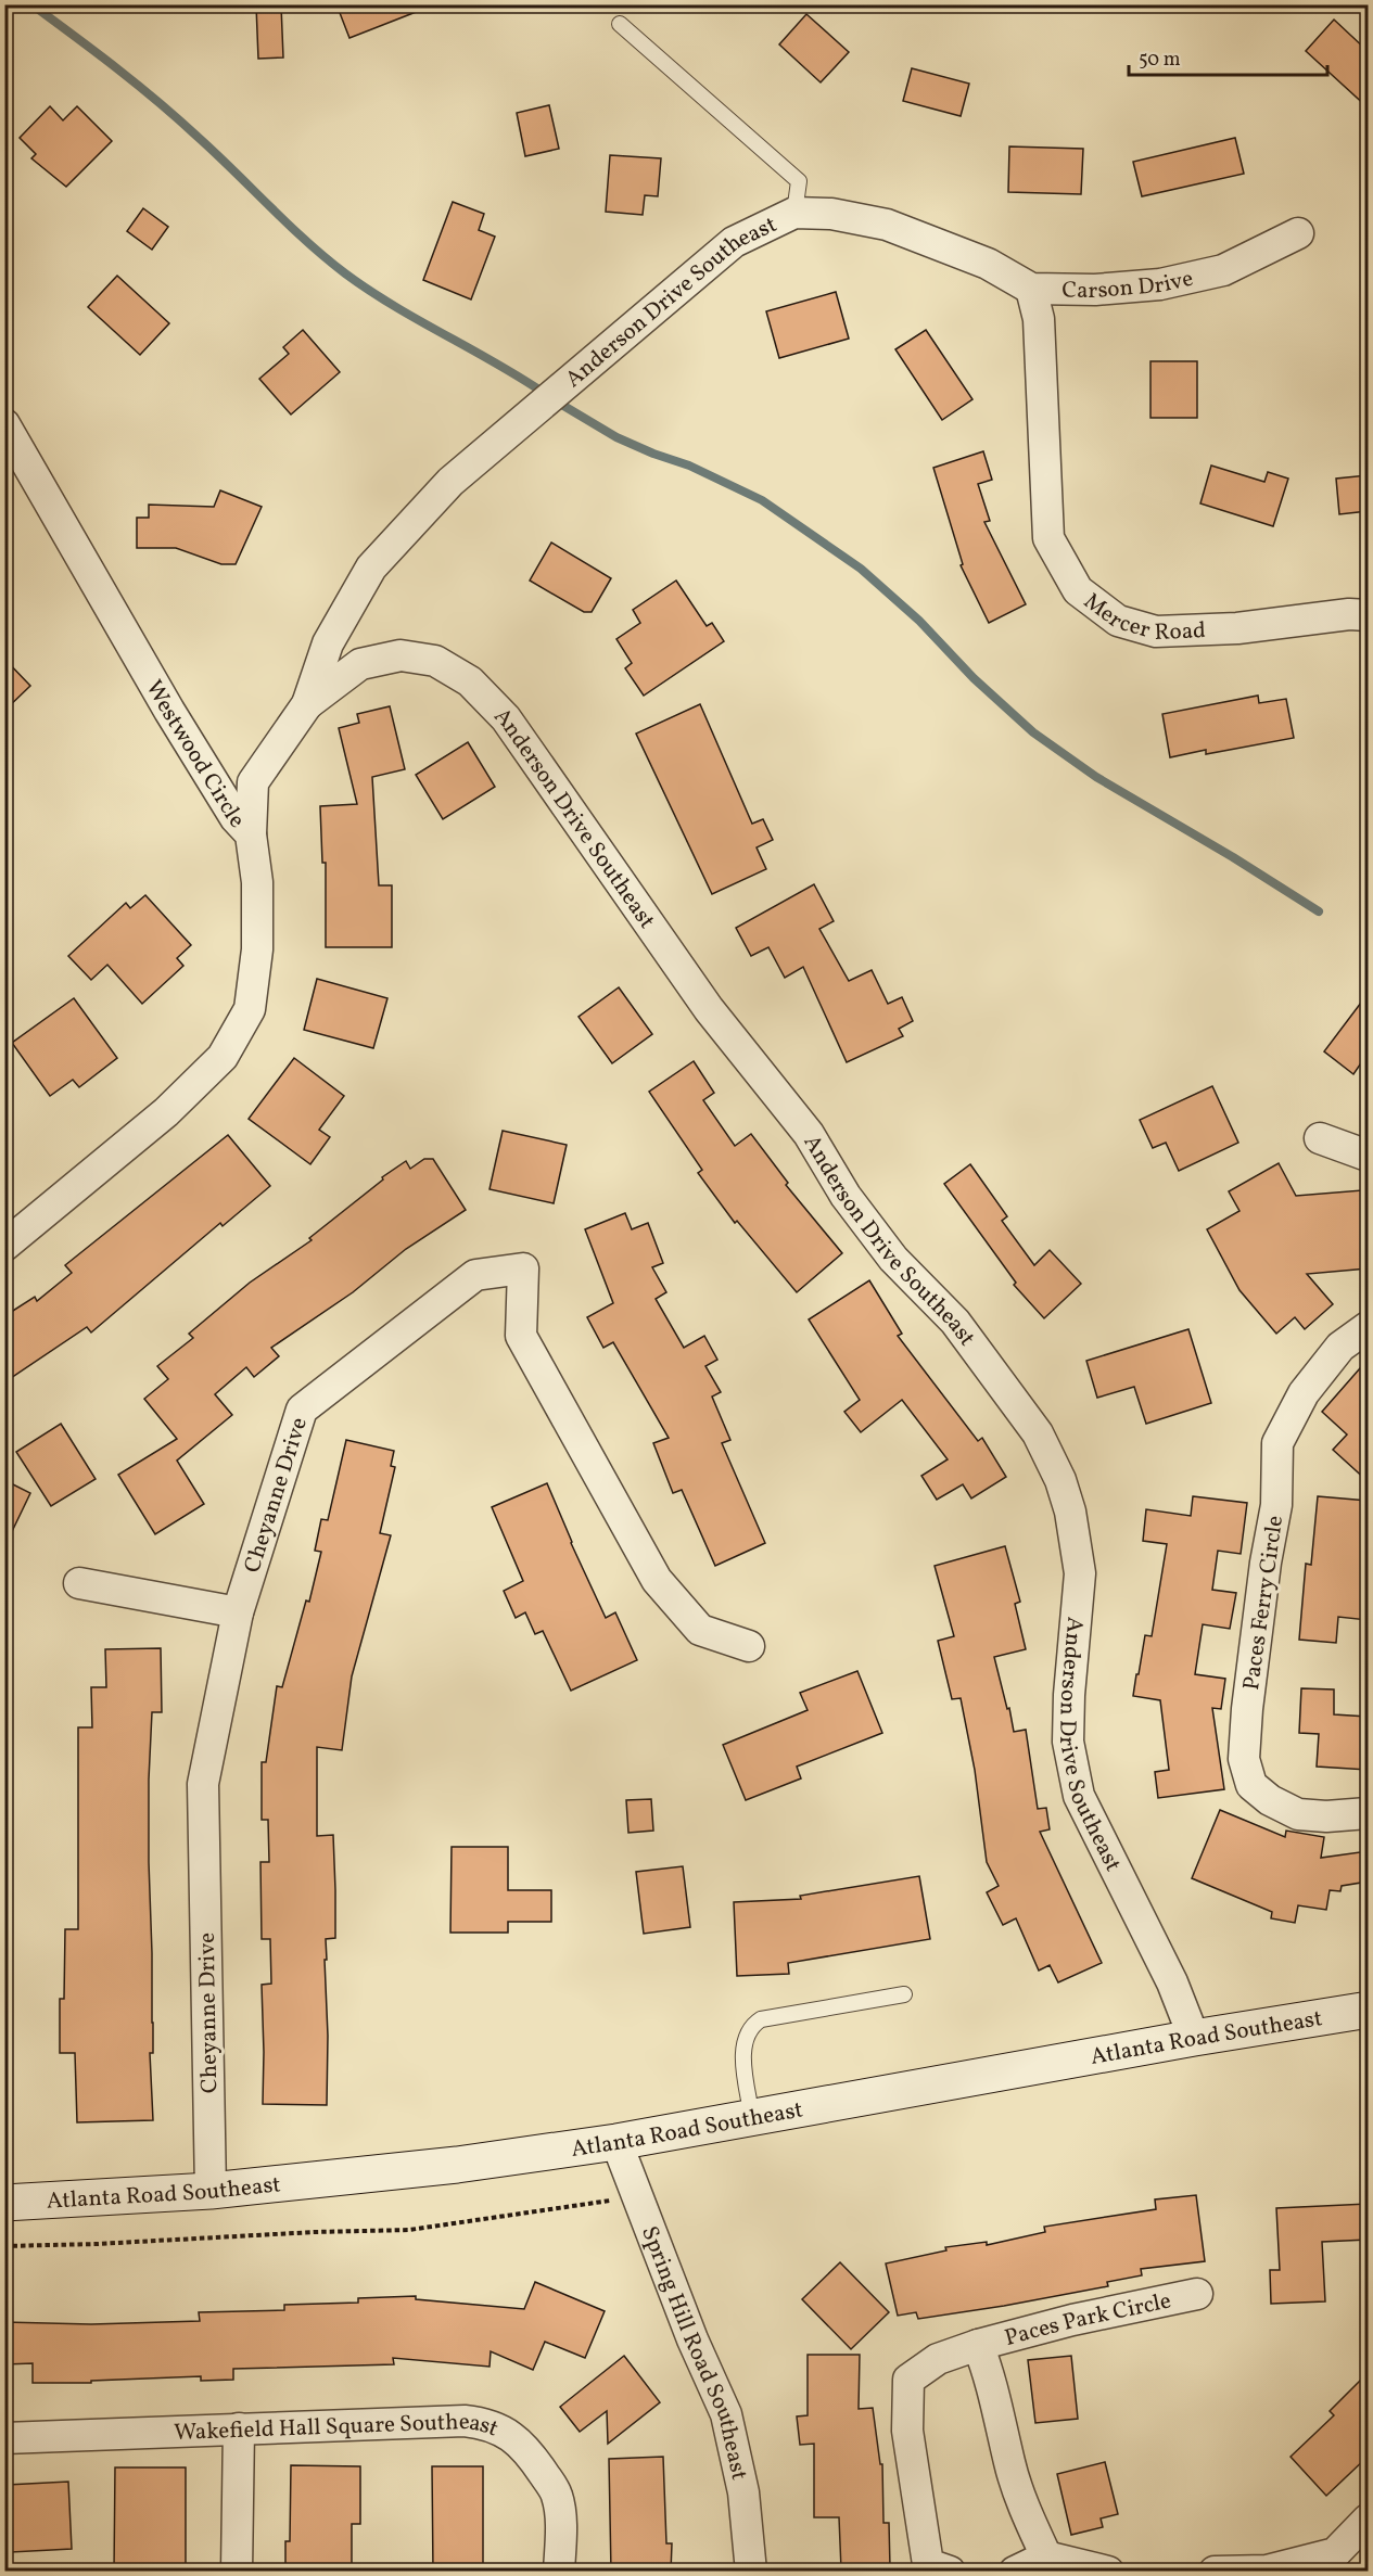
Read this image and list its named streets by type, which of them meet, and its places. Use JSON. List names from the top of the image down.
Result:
{
  "streets": {
    "main road": ["Atlanta Road Southeast"],
    "street": [
      "Carson Drive",
      "Anderson Drive Southeast",
      "Mercer Road",
      "Westwood Circle",
      "Cheyanne Drive",
      "Paces Ferry Circle",
      "Paces Park Circle",
      "Spring Hill Road Southeast",
      "Wakefield Hall Square Southeast"
    ]
  },
  "crossings": [
    ["Carson Drive", "Anderson Drive Southeast"],
    ["Carson Drive", "Mercer Road"],
    ["Anderson Drive Southeast", "Westwood Circle"],
    ["Anderson Drive Southeast", "Atlanta Road Southeast"],
    ["Cheyanne Drive", "Atlanta Road Southeast"],
    ["Atlanta Road Southeast", "Spring Hill Road Southeast"]
  ],
  "scale_bar": "50 m"
}
